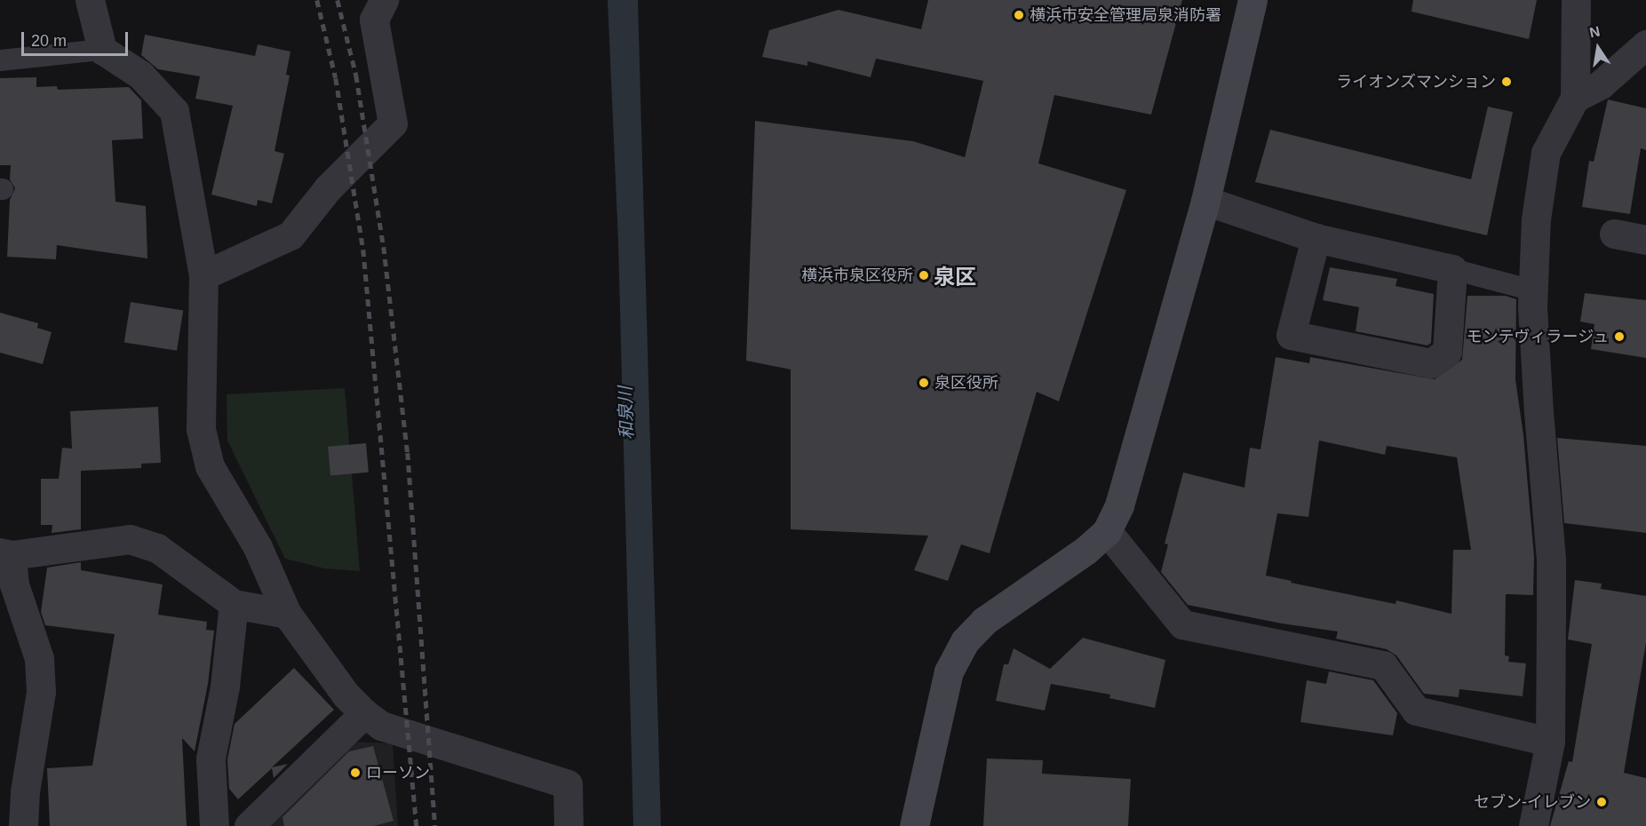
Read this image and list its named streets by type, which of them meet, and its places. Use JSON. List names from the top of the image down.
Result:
{
  "districts": ["泉区"],
  "water": ["和泉川"],
  "places": [
    "横浜市安全管理局泉消防署",
    "ライオンズマンション",
    "横浜市泉区役所",
    "モンテヴィラージュ",
    "泉区役所",
    "ローソン",
    "セブン-イレブン"
  ],
  "scale_bar": "20 m",
  "north": "top"
}
